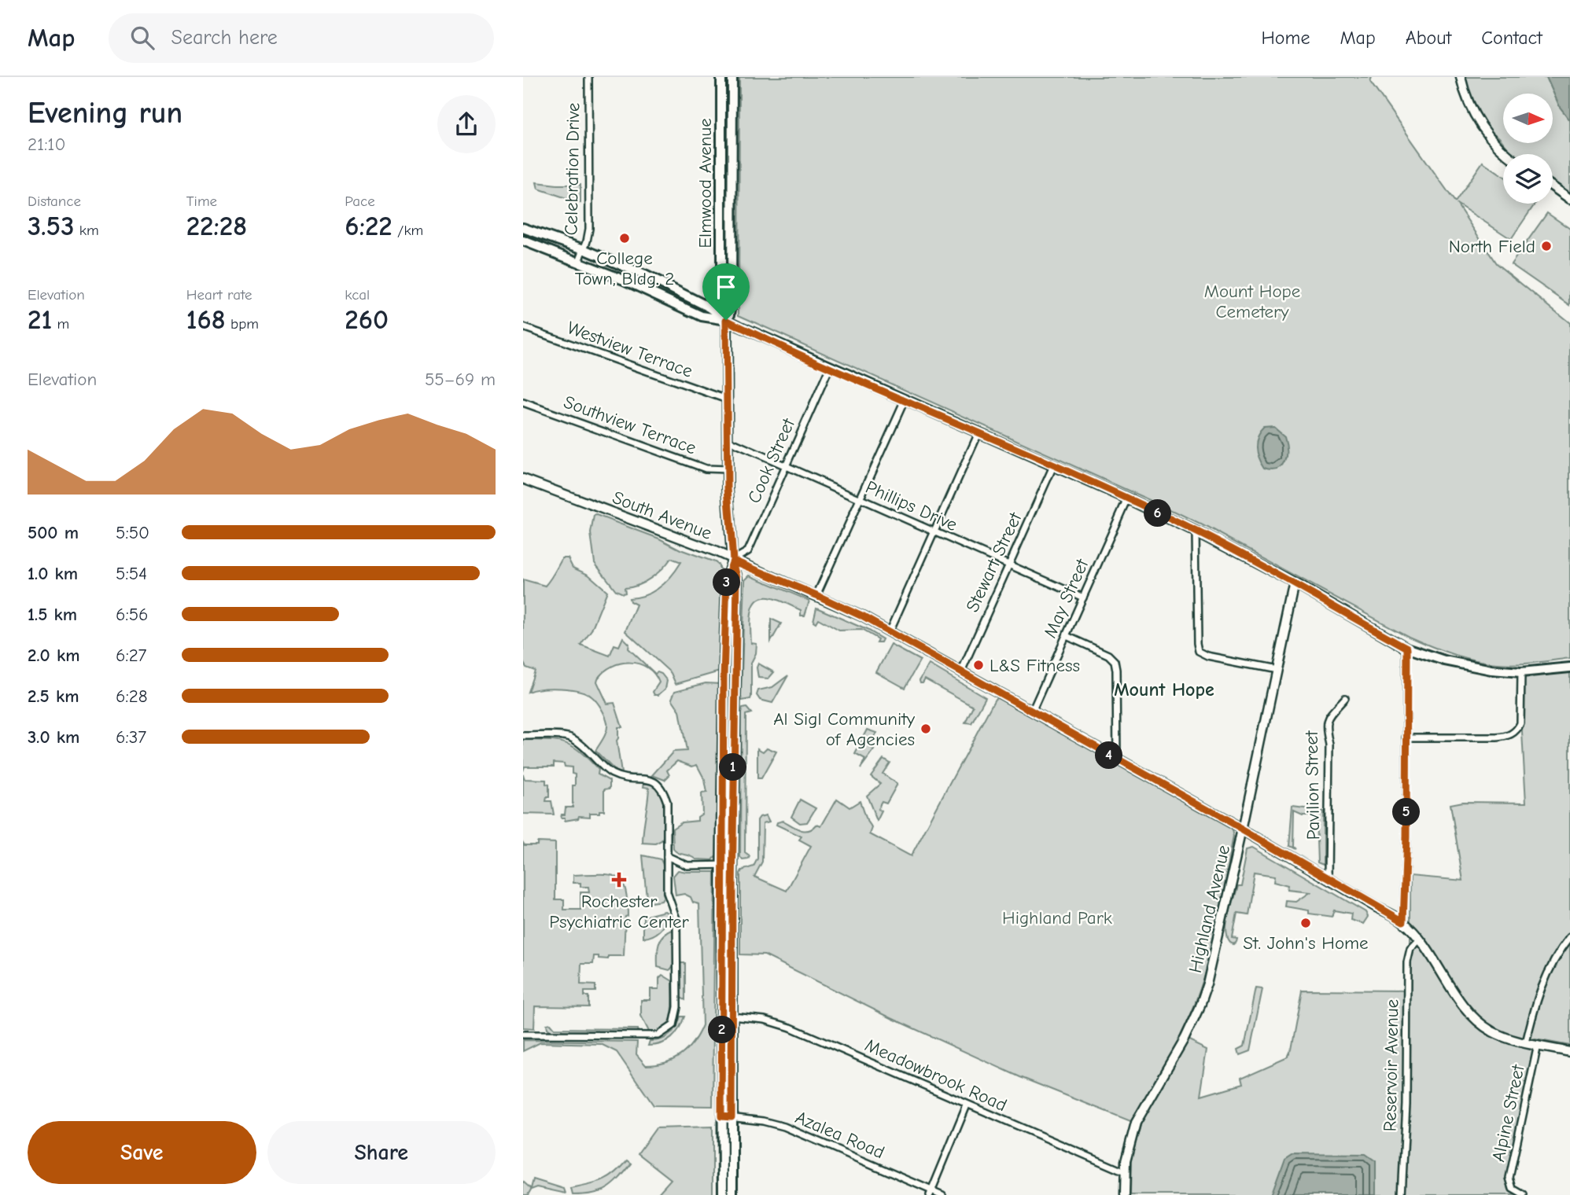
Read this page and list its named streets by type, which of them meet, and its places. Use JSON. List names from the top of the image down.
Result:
{
  "streets": {
    "main road": ["Elmwood Avenue", "South Avenue", "Highland Avenue"],
    "street": [
      "Celebration Drive",
      "Westview Terrace",
      "Southview Terrace",
      "Cook Street",
      "Phillips Drive",
      "Stewart Street",
      "May Street",
      "Pavilion Street",
      "Reservoir Avenue",
      "Meadowbrook Road",
      "Alpine Street",
      "Azalea Road"
    ]
  },
  "crossings": [
    ["Elmwood Avenue", "Westview Terrace"],
    ["Elmwood Avenue", "Southview Terrace"],
    ["Elmwood Avenue", "Cook Street"],
    ["Elmwood Avenue", "Phillips Drive"],
    ["Elmwood Avenue", "South Avenue"],
    ["Elmwood Avenue", "Meadowbrook Road"],
    ["Elmwood Avenue", "Azalea Road"],
    ["Cook Street", "Phillips Drive"],
    ["Cook Street", "South Avenue"],
    ["Phillips Drive", "Stewart Street"],
    ["Phillips Drive", "May Street"],
    ["South Avenue", "Stewart Street"],
    ["South Avenue", "May Street"],
    ["South Avenue", "Pavilion Street"],
    ["South Avenue", "Highland Avenue"],
    ["South Avenue", "Reservoir Avenue"],
    ["South Avenue", "Alpine Street"],
    ["Highland Avenue", "Meadowbrook Road"]
  ],
  "districts": ["Mount Hope"],
  "parks": ["Mount Hope Cemetery", "Highland Park"],
  "places": {
    "other": [
      "College Town, Bldg. 2",
      "North Field",
      "L&S Fitness",
      "Al Sigl Community of Agencies",
      "St. John's Home"
    ],
    "health": ["Rochester Psychiatric Center"]
  },
  "north": "right",
  "page": {
    "header": "Map",
    "search": "Search here",
    "nav": [
      "Home",
      "Map",
      "About",
      "Contact"
    ],
    "heading": ["Evening run", "21:10"],
    "stats": [
      ["Distance", "3.53 km"],
      ["Time", "22:28"],
      ["Pace", "6:22 /km"],
      ["Elevation", "21 m"],
      ["Heart rate", "168 bpm"],
      ["kcal", "260"]
    ],
    "chart": ["Elevation", "55–69 m"],
    "pins": [
      "6",
      "3",
      "4",
      "1",
      "5",
      "2"
    ],
    "list": [
      {
        "name": "500 m",
        "note": "5:50"
      },
      {
        "name": "1.0 km",
        "note": "5:54"
      },
      {
        "name": "1.5 km",
        "note": "6:56"
      },
      {
        "name": "2.0 km",
        "note": "6:27"
      },
      {
        "name": "2.5 km",
        "note": "6:28"
      },
      {
        "name": "3.0 km",
        "note": "6:37"
      }
    ],
    "buttons": ["Save", "Share"]
  }
}
